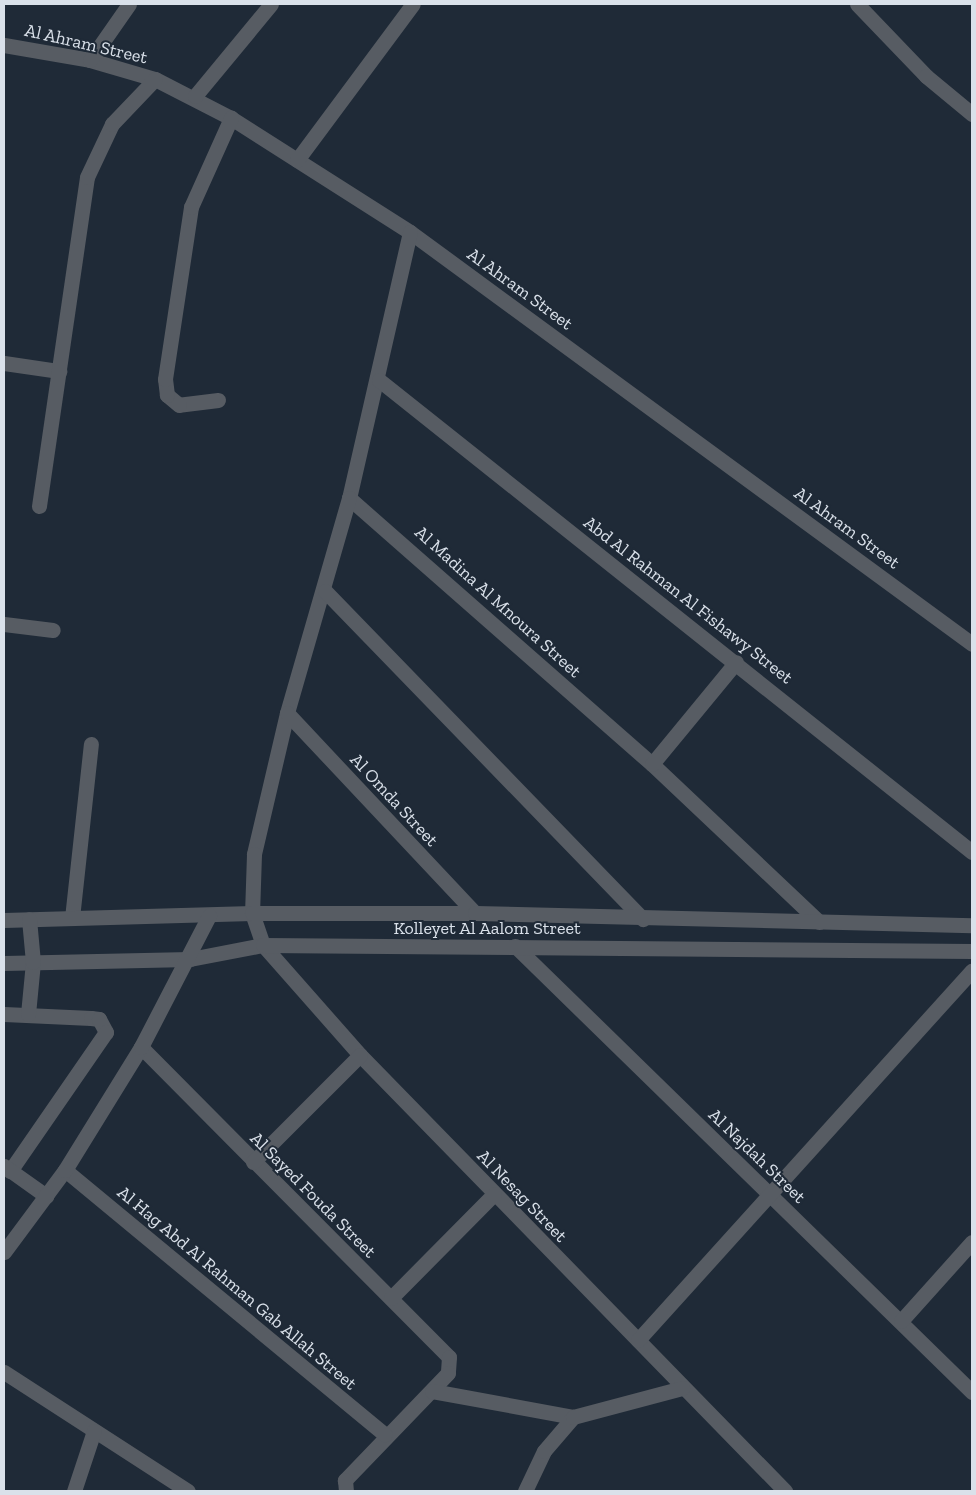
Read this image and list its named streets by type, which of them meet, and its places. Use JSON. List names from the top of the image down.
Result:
{
  "streets": {
    "street": [
      "Al Ahram Street",
      "Abd Al Rahman Al Fishawy Street",
      "Al Madina Al Mnoura Street",
      "Al Omda Street",
      "Kolleyet Al Aalom Street",
      "Al Najdah Street",
      "Al Sayed Fouda Street",
      "Al Nesag Street",
      "Al Hag Abd Al Rahman Gab Allah Street"
    ]
  },
  "crossings": [
    ["Al Madina Al Mnoura Street", "Kolleyet Al Aalom Street"],
    ["Al Omda Street", "Kolleyet Al Aalom Street"],
    ["Kolleyet Al Aalom Street", "Al Najdah Street"],
    ["Kolleyet Al Aalom Street", "Al Nesag Street"]
  ]
}
